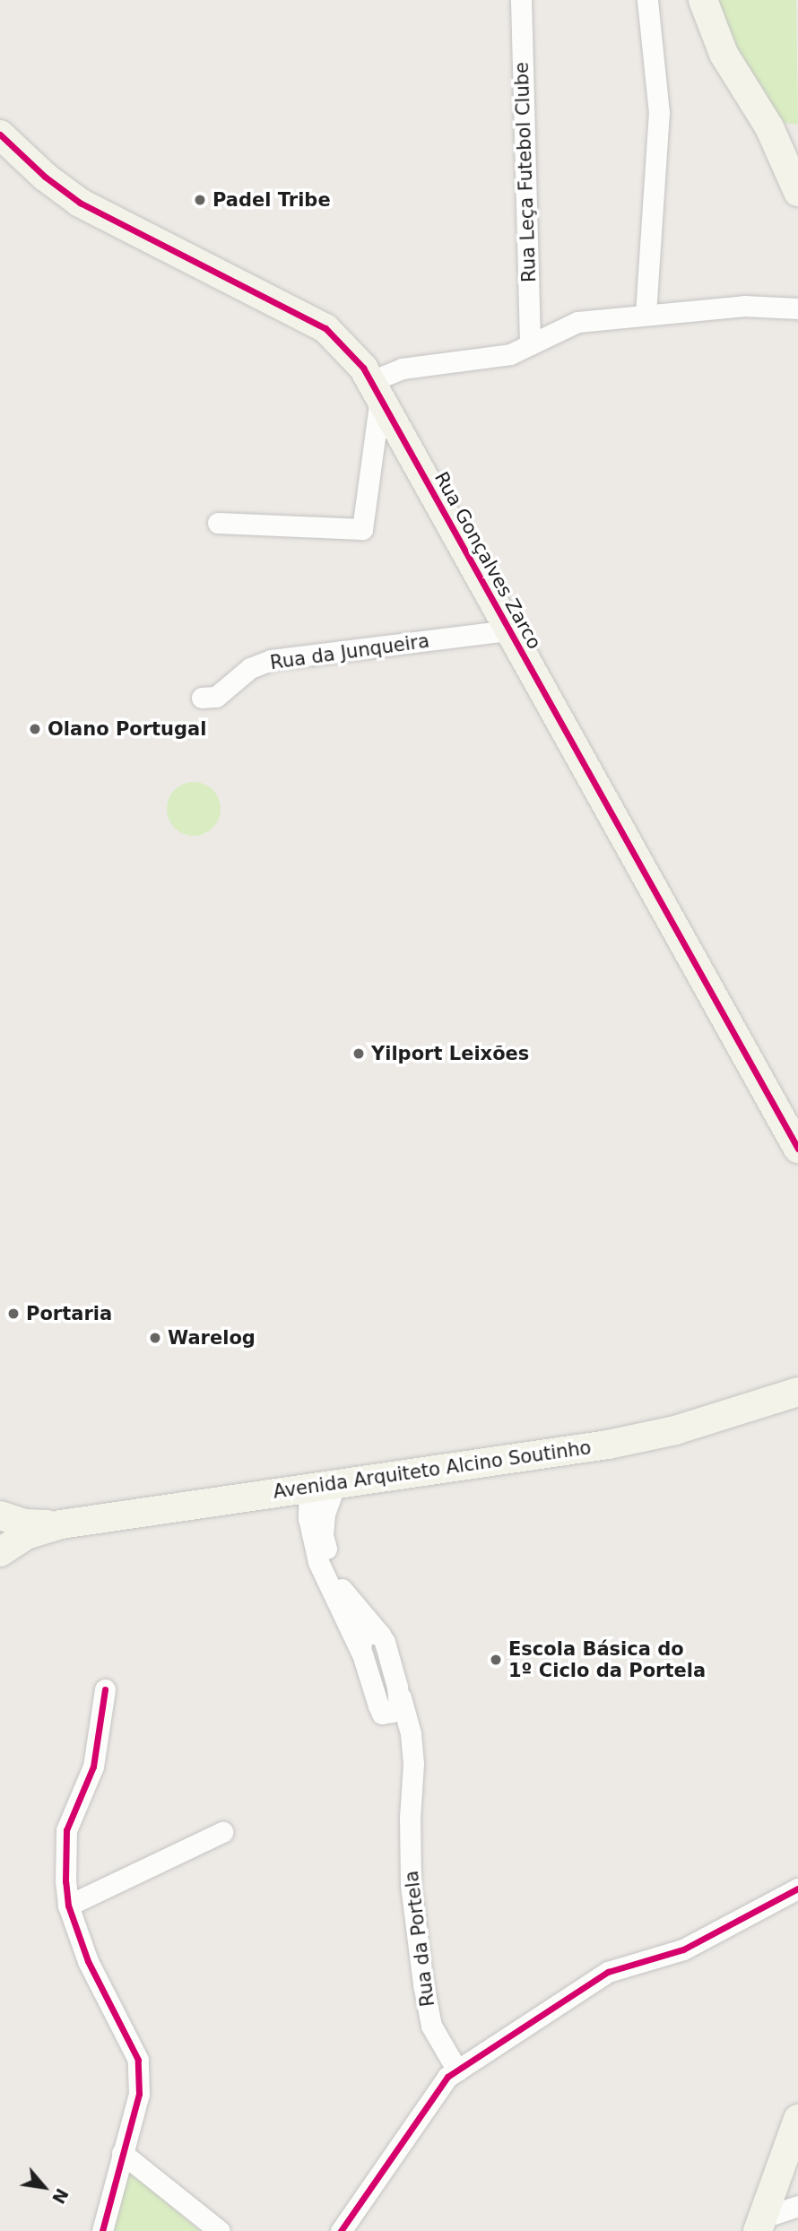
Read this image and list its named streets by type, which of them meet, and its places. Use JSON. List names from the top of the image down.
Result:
{
  "streets": {
    "street": [
      "Rua Leça Futebol Clube",
      "Rua Gonçalves Zarco",
      "Rua da Junqueira",
      "Avenida Arquiteto Alcino Soutinho",
      "Rua da Portela"
    ]
  },
  "crossings": [
    ["Rua Gonçalves Zarco", "Rua da Junqueira"],
    ["Avenida Arquiteto Alcino Soutinho", "Rua da Portela"]
  ],
  "places": [
    "Padel Tribe",
    "Olano Portugal",
    "Yilport Leixões",
    "Portaria",
    "Warelog",
    "Escola Básica do 1º Ciclo da Portela"
  ],
  "north": "bottom right"
}
